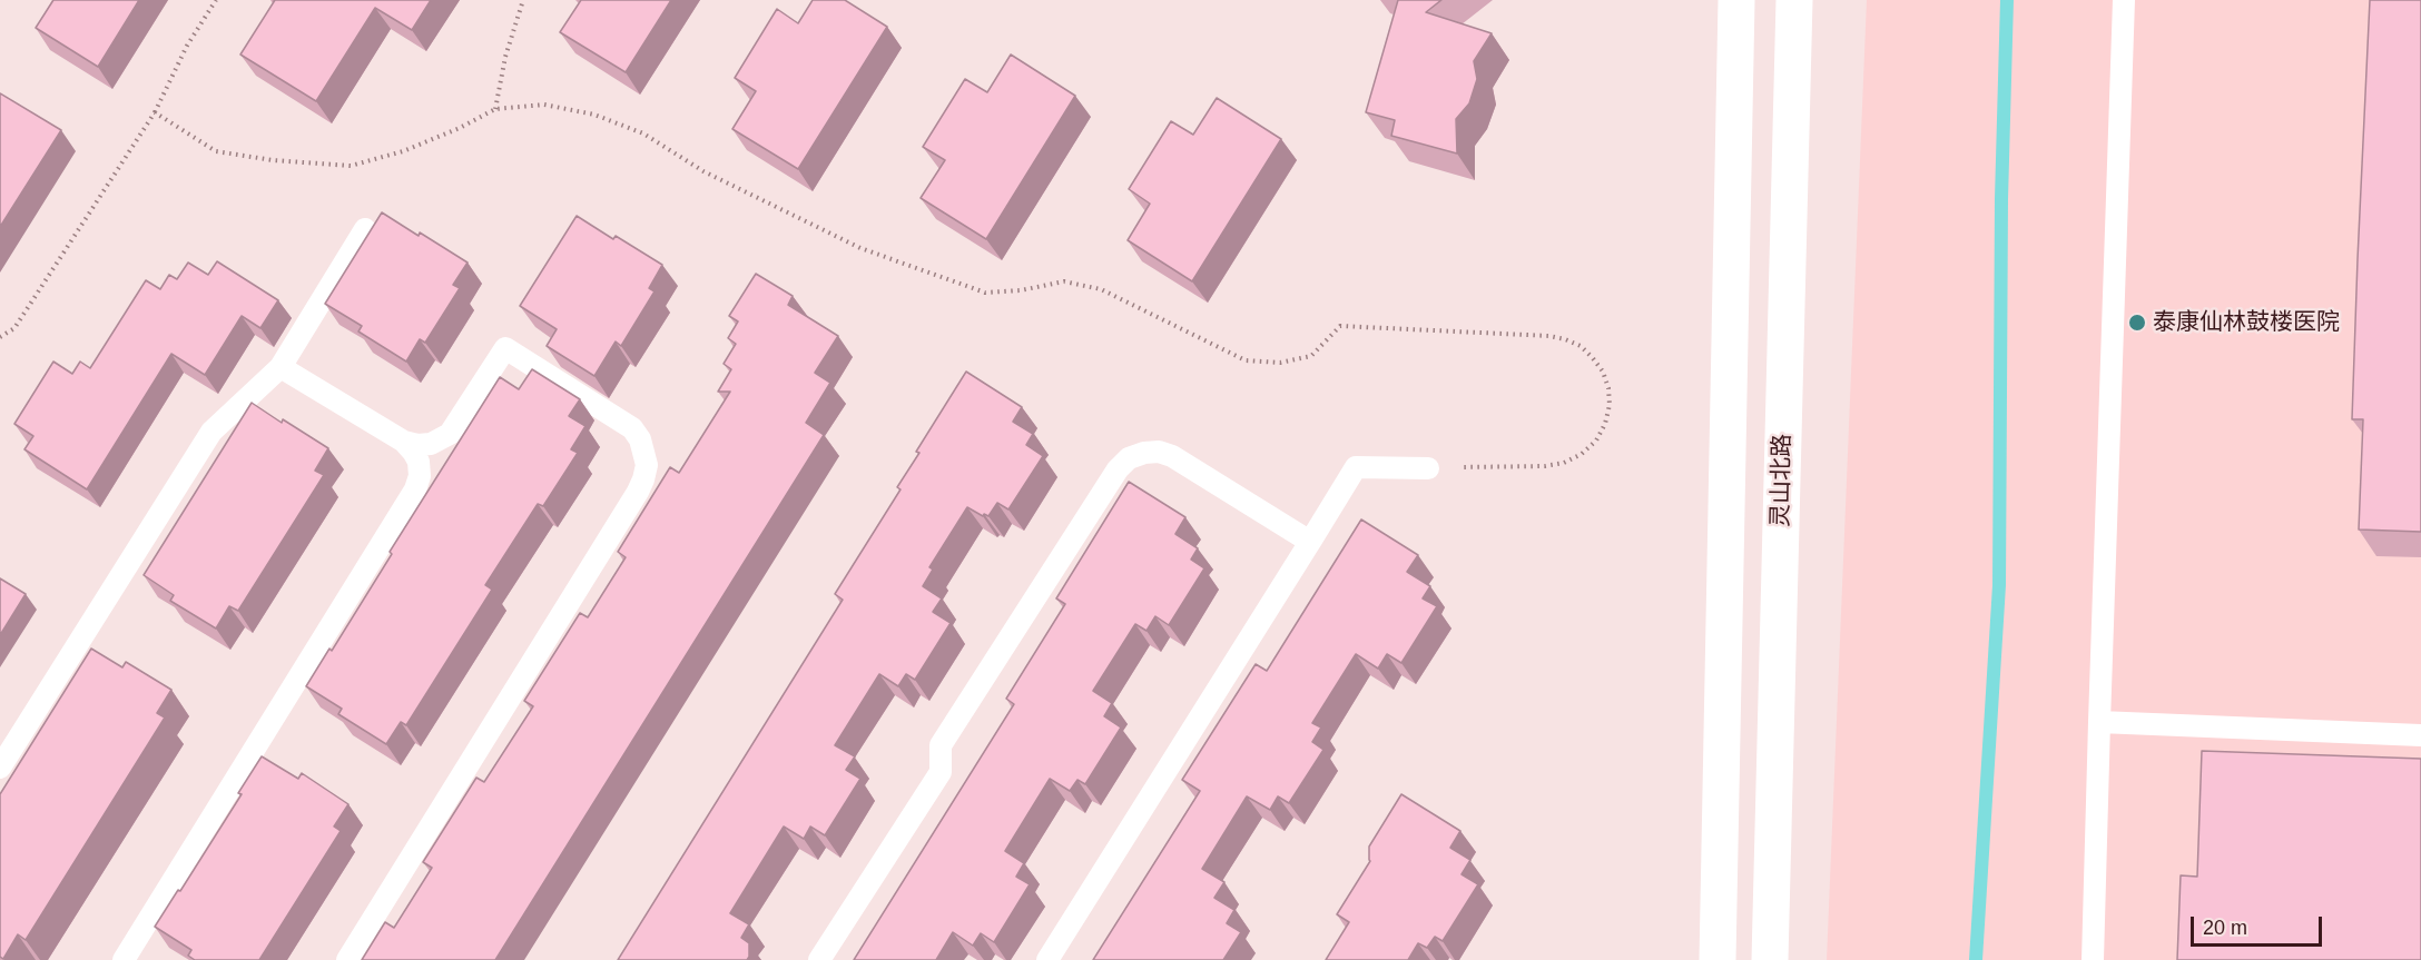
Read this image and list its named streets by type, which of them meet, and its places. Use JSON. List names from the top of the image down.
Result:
{
  "streets": {
    "main road": ["灵山北路"]
  },
  "places": ["泰康仙林鼓楼医院"],
  "scale_bar": "20 m"
}
